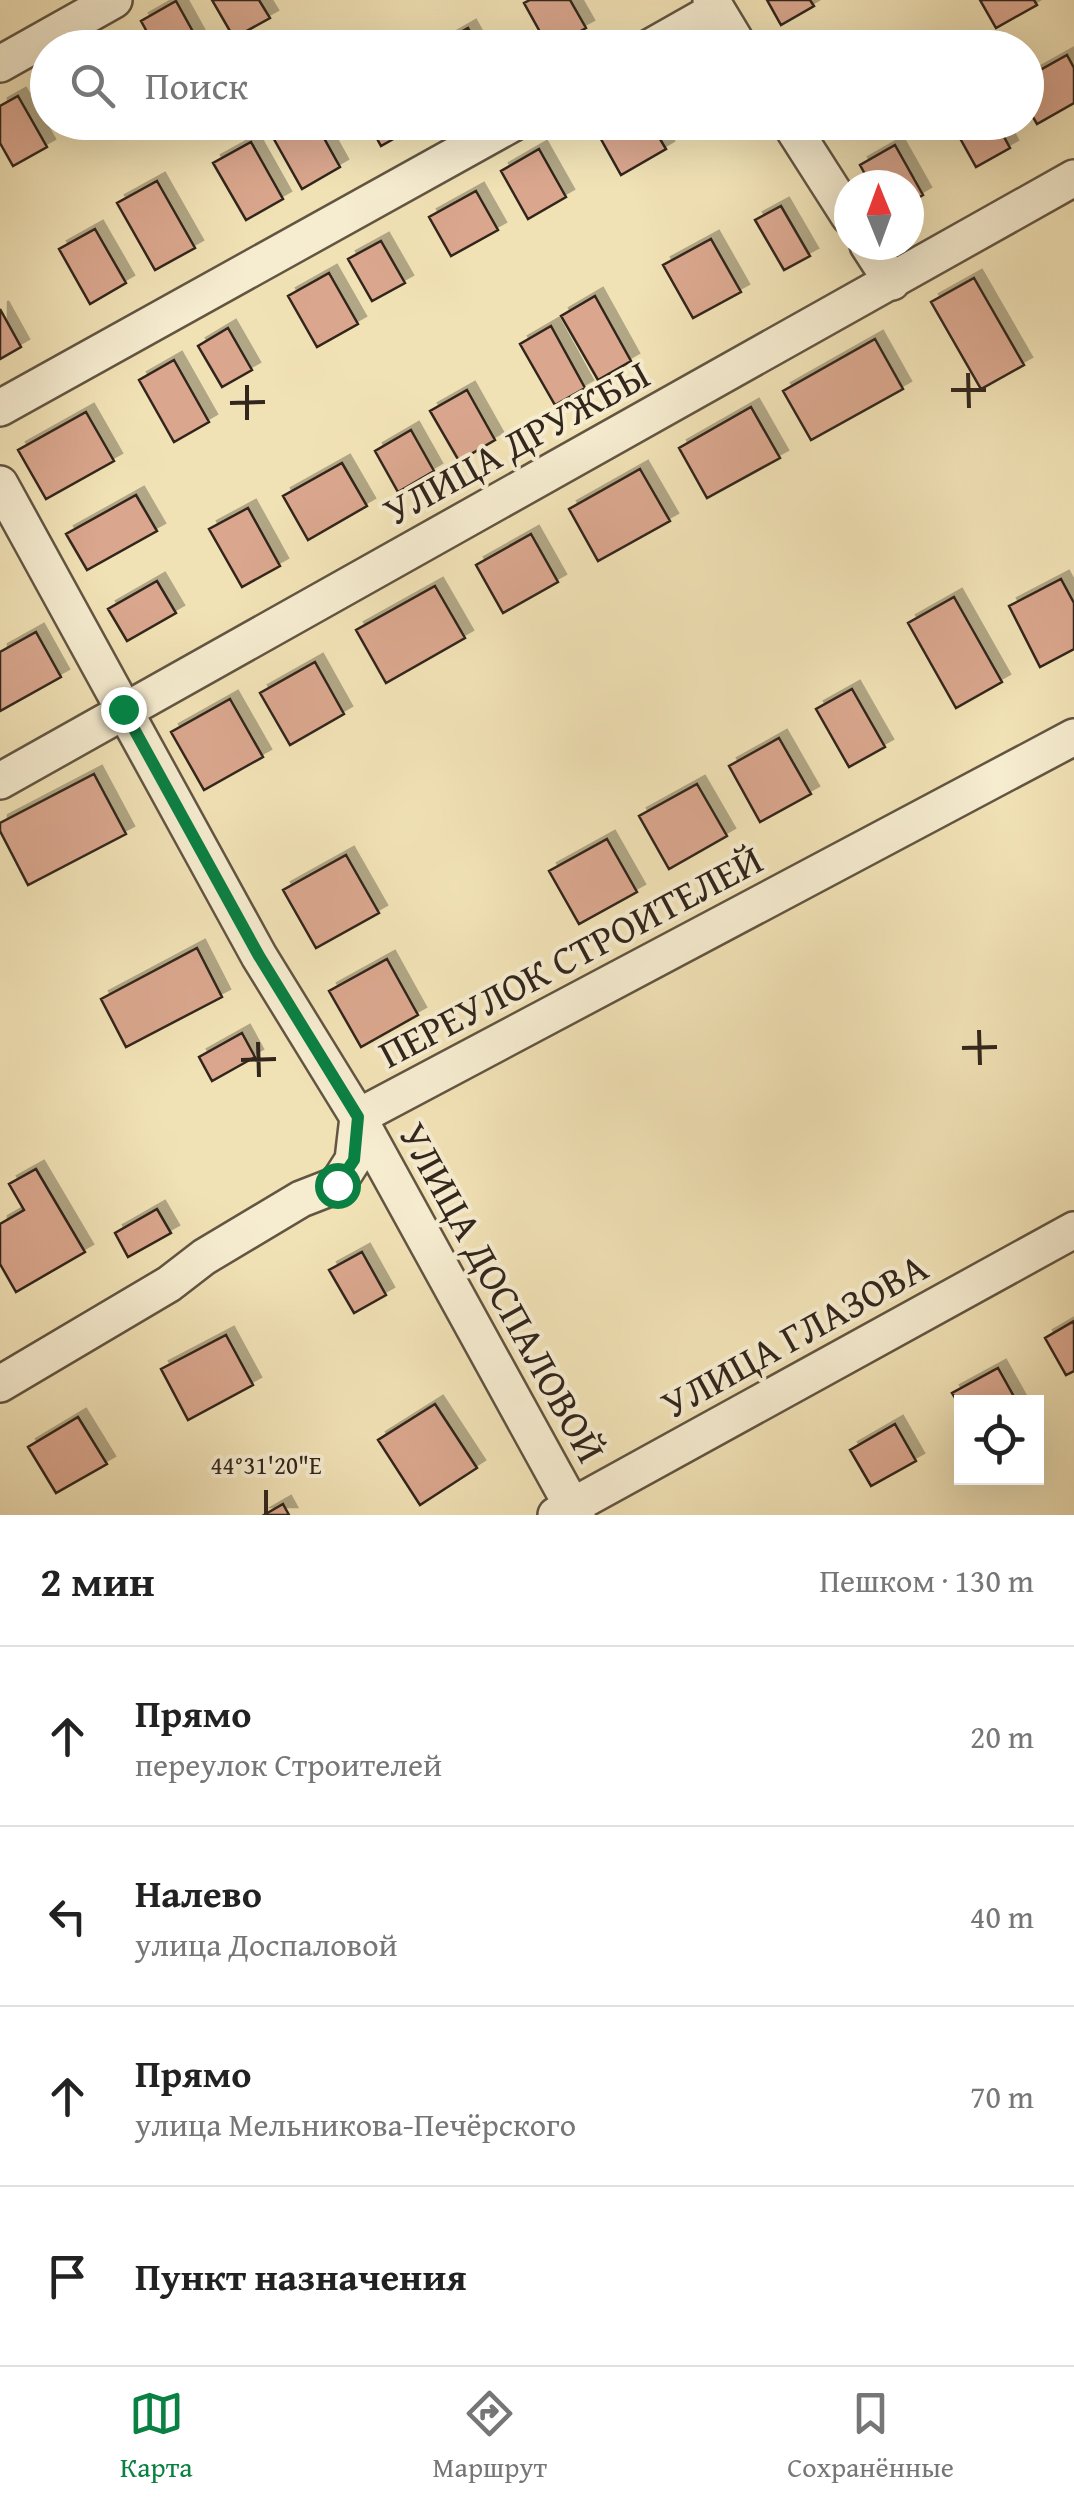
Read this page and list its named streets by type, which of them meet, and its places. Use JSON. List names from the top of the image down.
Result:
{
  "streets": {
    "street": [
      "УЛИЦА ДРУЖБЫ",
      "ПЕРЕУЛОК СТРОИТЕЛЕЙ",
      "УЛИЦА ДОСПАЛОВОЙ",
      "УЛИЦА ГЛАЗОВА"
    ]
  },
  "crossings": [
    ["УЛИЦА ДРУЖБЫ", "УЛИЦА ДОСПАЛОВОЙ"],
    ["ПЕРЕУЛОК СТРОИТЕЛЕЙ", "УЛИЦА ДОСПАЛОВОЙ"],
    ["УЛИЦА ДОСПАЛОВОЙ", "УЛИЦА ГЛАЗОВА"]
  ],
  "north": "top",
  "page": {
    "search": "Поиск",
    "heading": ["2 мин", "Пешком · 130 m"],
    "list": [
      ["Прямо", "переулок Строителей", "20 m"],
      ["Налево", "улица Доспаловой", "40 m"],
      ["Прямо", "улица Мельникова-Печёрского", "70 m"],
      "Пункт назначения"
    ],
    "nav": ["Карта", "Маршрут", "Сохранённые"]
  },
  "coordinates": ["44°31'20\"E"]
}
